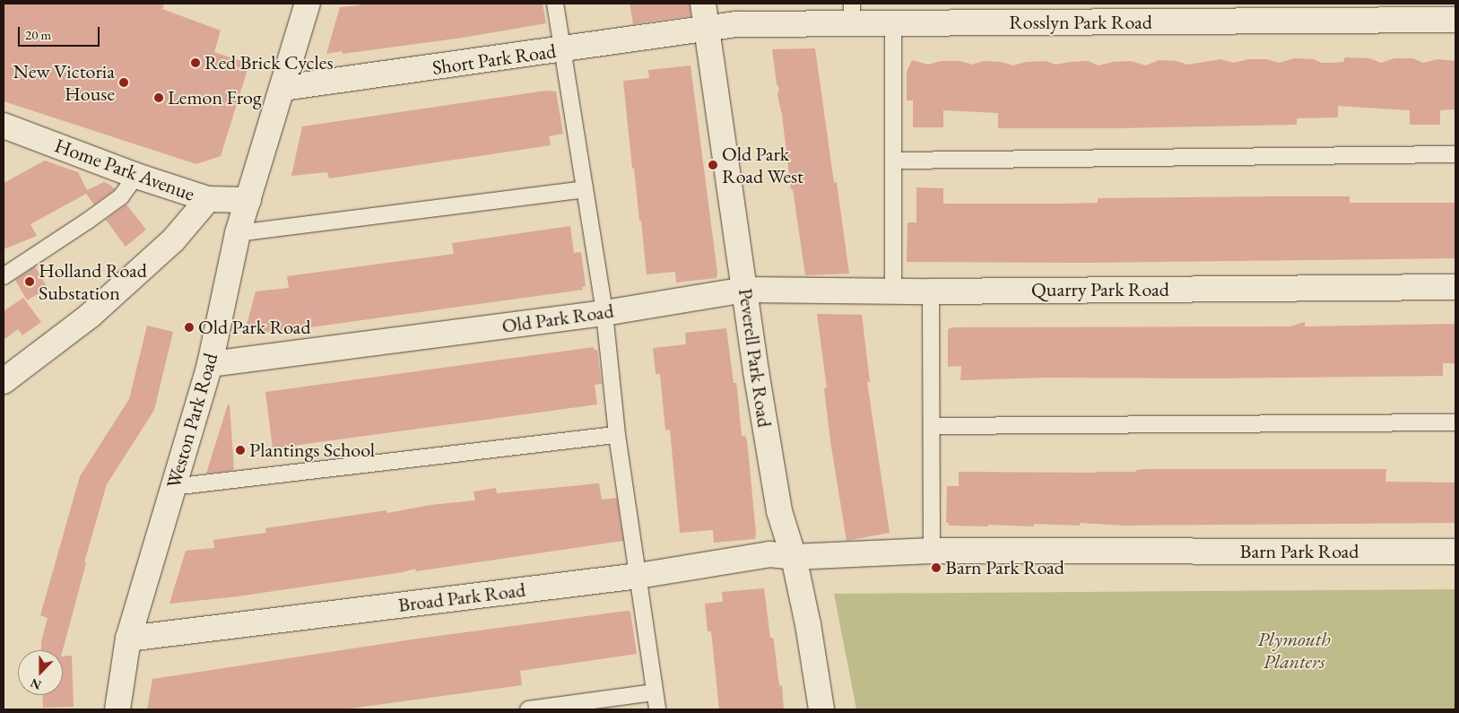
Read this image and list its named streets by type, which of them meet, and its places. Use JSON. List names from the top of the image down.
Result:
{
  "streets": {
    "street": [
      "Rosslyn Park Road",
      "Short Park Road",
      "Home Park Avenue",
      "Quarry Park Road",
      "Old Park Road",
      "Peverell Park Road",
      "Weston Park Road",
      "Barn Park Road",
      "Broad Park Road"
    ]
  },
  "crossings": [
    ["Rosslyn Park Road", "Short Park Road"],
    ["Rosslyn Park Road", "Peverell Park Road"],
    ["Short Park Road", "Peverell Park Road"],
    ["Short Park Road", "Weston Park Road"],
    ["Home Park Avenue", "Weston Park Road"],
    ["Quarry Park Road", "Old Park Road"],
    ["Quarry Park Road", "Peverell Park Road"],
    ["Old Park Road", "Peverell Park Road"],
    ["Old Park Road", "Weston Park Road"],
    ["Peverell Park Road", "Barn Park Road"],
    ["Peverell Park Road", "Broad Park Road"],
    ["Weston Park Road", "Broad Park Road"],
    ["Barn Park Road", "Broad Park Road"]
  ],
  "parks": ["Plymouth Planters"],
  "places": [
    "Red Brick Cycles",
    "New Victoria House",
    "Lemon Frog",
    "Old Park Road West",
    "Holland Road Substation",
    "Old Park Road",
    "Plantings School",
    "Barn Park Road"
  ],
  "scale_bar": "20 m",
  "north": "bottom"
}
